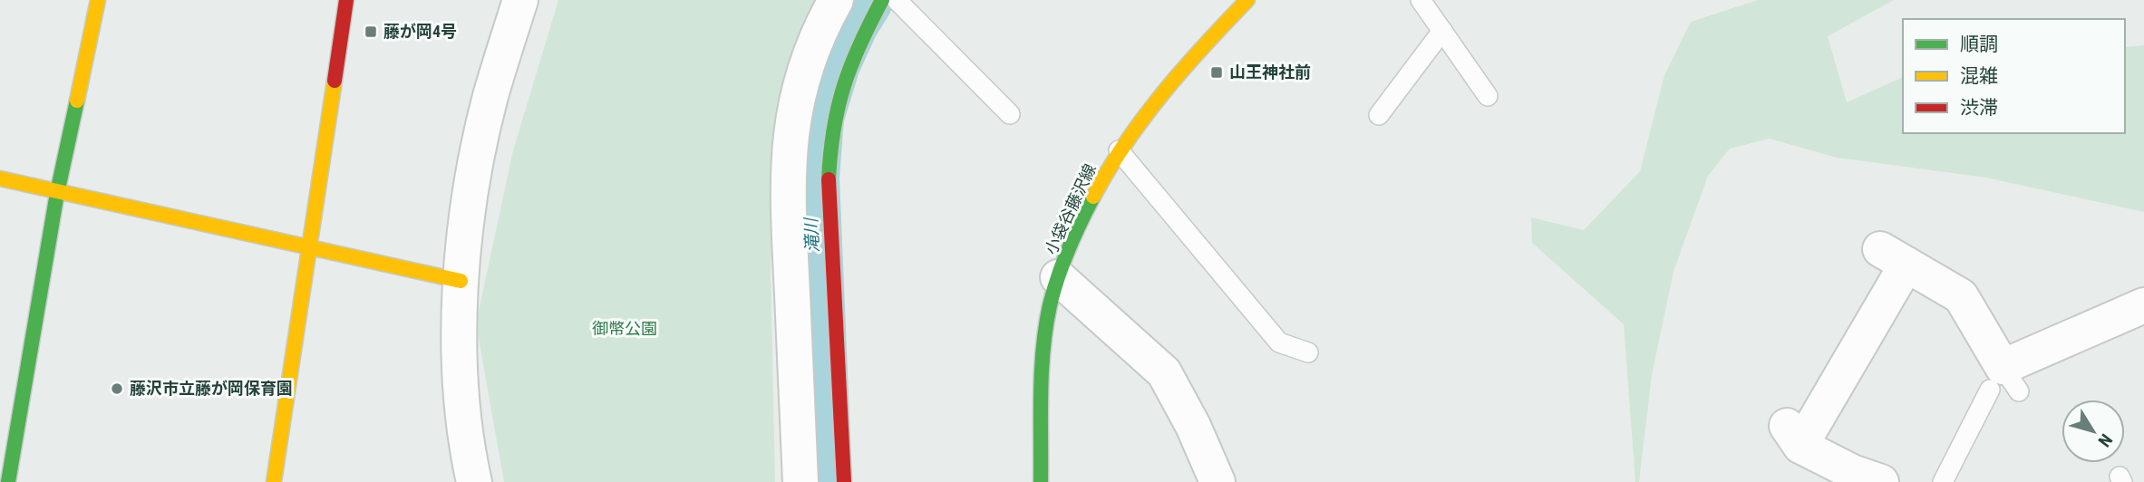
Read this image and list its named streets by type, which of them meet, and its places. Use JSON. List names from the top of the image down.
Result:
{
  "streets": {
    "street": ["小袋谷藤沢線"]
  },
  "water": ["滝川"],
  "parks": ["御幣公園"],
  "places": {
    "transit": ["藤が岡4号", "山王神社前"],
    "other": ["藤沢市立藤が岡保育園"]
  },
  "legend": ["順調", "混雑", "渋滞"],
  "north": "bottom right"
}
